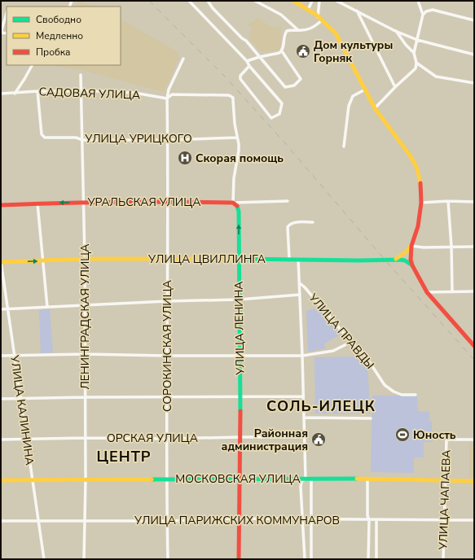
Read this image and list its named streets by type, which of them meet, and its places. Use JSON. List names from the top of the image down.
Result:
{
  "streets": {
    "street": [
      "САДОВАЯ УЛИЦА",
      "УЛИЦА УРИЦКОГО",
      "УРАЛЬСКАЯ УЛИЦА",
      "УЛИЦА ЦВИЛЛИНГА",
      "ЛЕНИНГРАДСКАЯ УЛИЦА",
      "УЛИЦА ЛЕНИНА",
      "УЛИЦА ПРАВДЫ",
      "СОРОКИНСКАЯ УЛИЦА",
      "УЛИЦА КАЛИНИНА",
      "ОРСКАЯ УЛИЦА",
      "МОСКОВСКАЯ УЛИЦА",
      "УЛИЦА ЧАПАЕВА",
      "УЛИЦА ПАРИЖСКИХ КОММУНАРОВ"
    ]
  },
  "crossings": [
    ["САДОВАЯ УЛИЦА", "УЛИЦА УРИЦКОГО"],
    ["САДОВАЯ УЛИЦА", "ЛЕНИНГРАДСКАЯ УЛИЦА"],
    ["САДОВАЯ УЛИЦА", "УЛИЦА ЛЕНИНА"],
    ["САДОВАЯ УЛИЦА", "СОРОКИНСКАЯ УЛИЦА"],
    ["УЛИЦА УРИЦКОГО", "ЛЕНИНГРАДСКАЯ УЛИЦА"],
    ["УЛИЦА УРИЦКОГО", "УЛИЦА ЛЕНИНА"],
    ["УЛИЦА УРИЦКОГО", "СОРОКИНСКАЯ УЛИЦА"],
    ["УРАЛЬСКАЯ УЛИЦА", "ЛЕНИНГРАДСКАЯ УЛИЦА"],
    ["УРАЛЬСКАЯ УЛИЦА", "УЛИЦА ЛЕНИНА"],
    ["УРАЛЬСКАЯ УЛИЦА", "СОРОКИНСКАЯ УЛИЦА"],
    ["УЛИЦА ЦВИЛЛИНГА", "ЛЕНИНГРАДСКАЯ УЛИЦА"],
    ["УЛИЦА ЦВИЛЛИНГА", "УЛИЦА ЛЕНИНА"],
    ["УЛИЦА ЦВИЛЛИНГА", "СОРОКИНСКАЯ УЛИЦА"],
    ["УЛИЦА ЦВИЛЛИНГА", "УЛИЦА КАЛИНИНА"],
    ["ЛЕНИНГРАДСКАЯ УЛИЦА", "ОРСКАЯ УЛИЦА"],
    ["ЛЕНИНГРАДСКАЯ УЛИЦА", "МОСКОВСКАЯ УЛИЦА"],
    ["ЛЕНИНГРАДСКАЯ УЛИЦА", "УЛИЦА ПАРИЖСКИХ КОММУНАРОВ"],
    ["УЛИЦА ЛЕНИНА", "ОРСКАЯ УЛИЦА"],
    ["УЛИЦА ЛЕНИНА", "МОСКОВСКАЯ УЛИЦА"],
    ["УЛИЦА ЛЕНИНА", "УЛИЦА ПАРИЖСКИХ КОММУНАРОВ"],
    ["СОРОКИНСКАЯ УЛИЦА", "ОРСКАЯ УЛИЦА"],
    ["СОРОКИНСКАЯ УЛИЦА", "МОСКОВСКАЯ УЛИЦА"],
    ["СОРОКИНСКАЯ УЛИЦА", "УЛИЦА ПАРИЖСКИХ КОММУНАРОВ"],
    ["УЛИЦА КАЛИНИНА", "ОРСКАЯ УЛИЦА"],
    ["УЛИЦА КАЛИНИНА", "МОСКОВСКАЯ УЛИЦА"],
    ["УЛИЦА КАЛИНИНА", "УЛИЦА ПАРИЖСКИХ КОММУНАРОВ"],
    ["МОСКОВСКАЯ УЛИЦА", "УЛИЦА ЧАПАЕВА"],
    ["УЛИЦА ЧАПАЕВА", "УЛИЦА ПАРИЖСКИХ КОММУНАРОВ"]
  ],
  "districts": ["СОЛЬ-ИЛЕЦК", "ЦЕНТР"],
  "places": {
    "public building": ["Дом культуры Горняк", "Районная администрация"],
    "hospital": ["Скорая помощь"],
    "sports": ["Юность"]
  },
  "legend": ["Свободно", "Медленно", "Пробка"]
}
